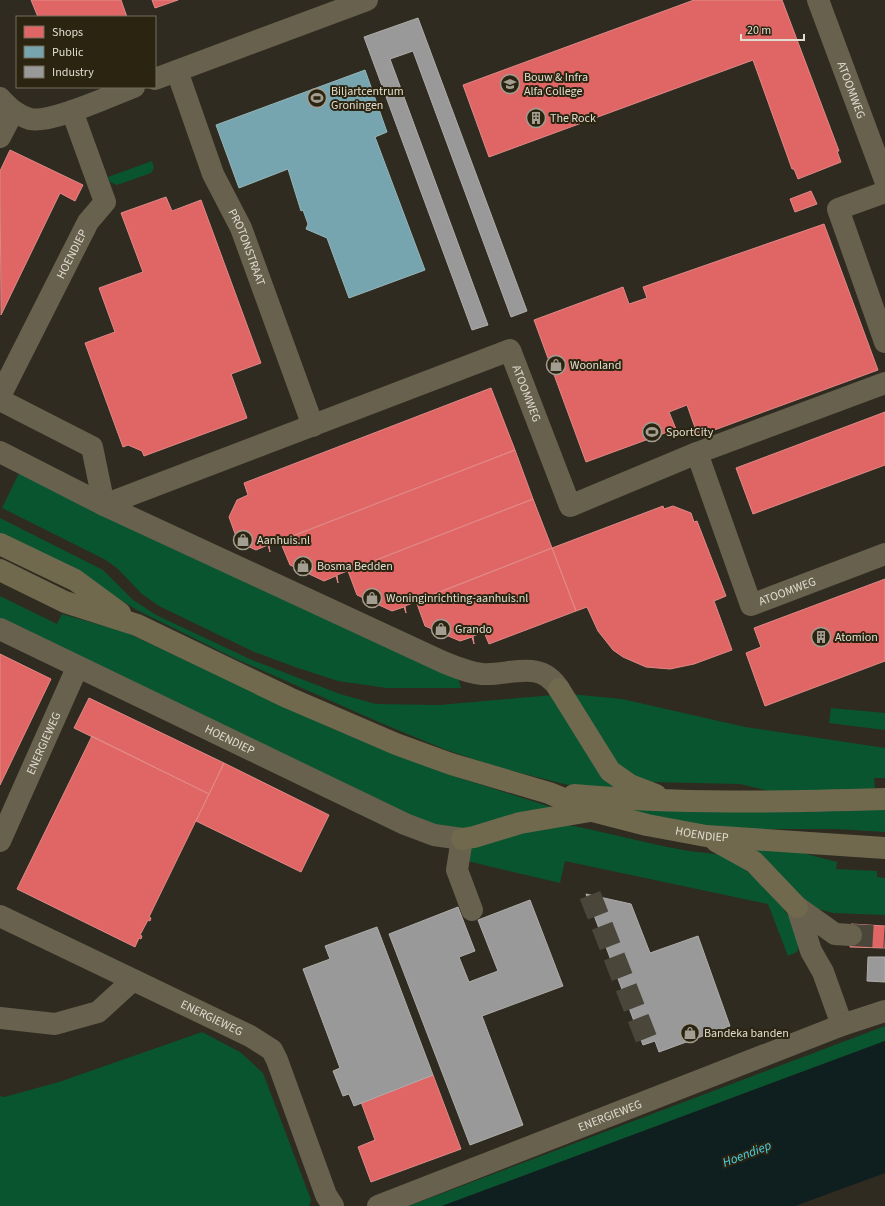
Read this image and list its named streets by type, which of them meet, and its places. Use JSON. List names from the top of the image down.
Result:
{
  "streets": {
    "main road": ["HOENDIEP"],
    "street": ["ATOOMWEG", "PROTONSTRAAT", "ENERGIEWEG"]
  },
  "crossings": [
    ["ATOOMWEG", "PROTONSTRAAT"],
    ["HOENDIEP", "ENERGIEWEG"]
  ],
  "water": ["Hoendiep"],
  "places": {
    "school or university": ["Bouw & Infra Alfa College"],
    "sports": ["Biljartcentrum Groningen", "SportCity"],
    "building": ["The Rock", "Atomion"],
    "shop": [
      "Woonland",
      "Aanhuis.nl",
      "Bosma Bedden",
      "Woninginrichting-aanhuis.nl",
      "Grando",
      "Bandeka banden"
    ]
  },
  "legend": ["Shops", "Public", "Industry"],
  "scale_bar": "20 m"
}
